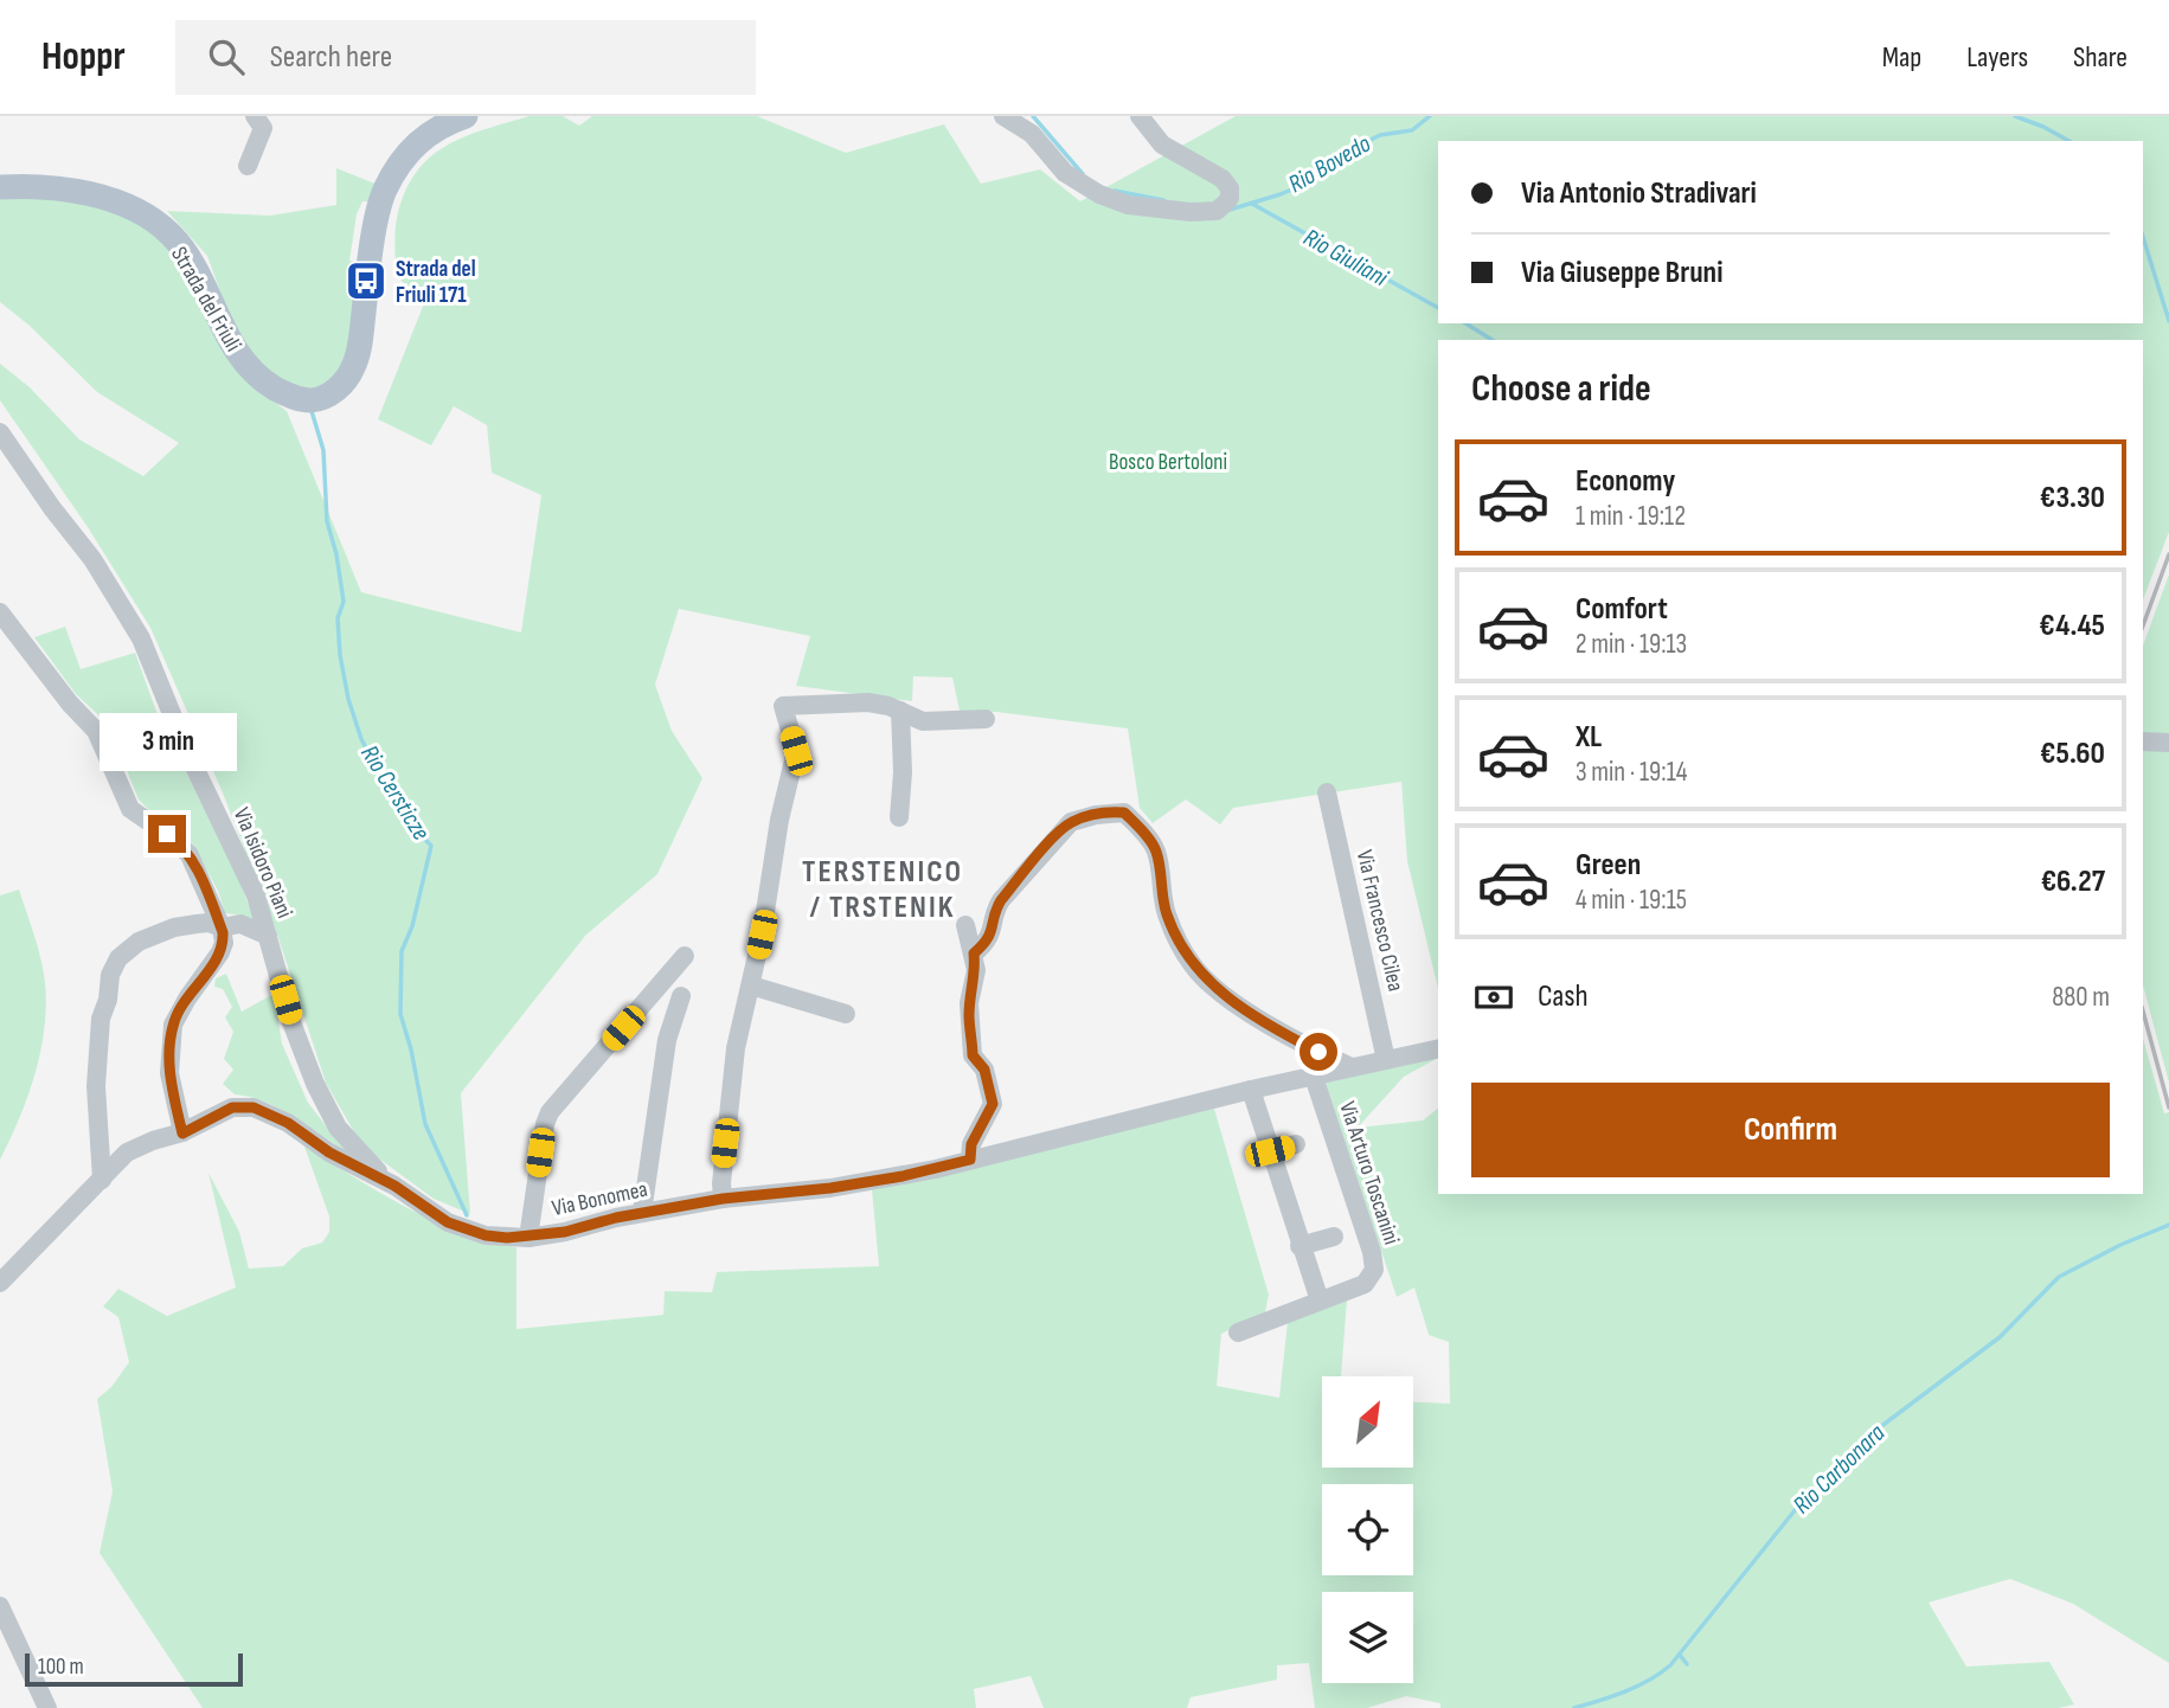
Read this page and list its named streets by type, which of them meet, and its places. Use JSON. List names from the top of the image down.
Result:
{
  "streets": {
    "main road": ["Strada del Friuli"],
    "street": [
      "Via Isidoro Piani",
      "Via Francesco Cilea",
      "Via Arturo Toscanini",
      "Via Bonomea"
    ]
  },
  "crossings": [
    ["Via Isidoro Piani", "Via Bonomea"],
    ["Via Francesco Cilea", "Via Bonomea"],
    ["Via Arturo Toscanini", "Via Bonomea"]
  ],
  "districts": ["TERSTENICO / TRSTENIK"],
  "water": [
    "Rio Bovedo",
    "Rio Giuliani",
    "Rio Cersticze",
    "Rio Carbonara"
  ],
  "parks": ["Bosco Bertoloni"],
  "places": {
    "bus stop": ["Strada del Friuli 171"]
  },
  "scale_bar": "100 m",
  "north": "top right",
  "page": {
    "header": "Hoppr",
    "search": "Search here",
    "nav": ["Map", "Layers", "Share"],
    "banner": ["Via Antonio Stradivari", "Via Giuseppe Bruni"],
    "heading": "Choose a ride",
    "list": [
      {
        "name": "Economy",
        "note": "1 min · 19:12",
        "value": "€3.30"
      },
      {
        "name": "Comfort",
        "note": "2 min · 19:13",
        "value": "€4.45"
      },
      {
        "name": "XL",
        "note": "3 min · 19:14",
        "value": "€5.60"
      },
      {
        "name": "Green",
        "note": "4 min · 19:15",
        "value": "€6.27"
      }
    ],
    "bubble": "3 min",
    "pay": ["Cash", "880 m"],
    "buttons": "Confirm",
    "scale": "100 m"
  }
}
